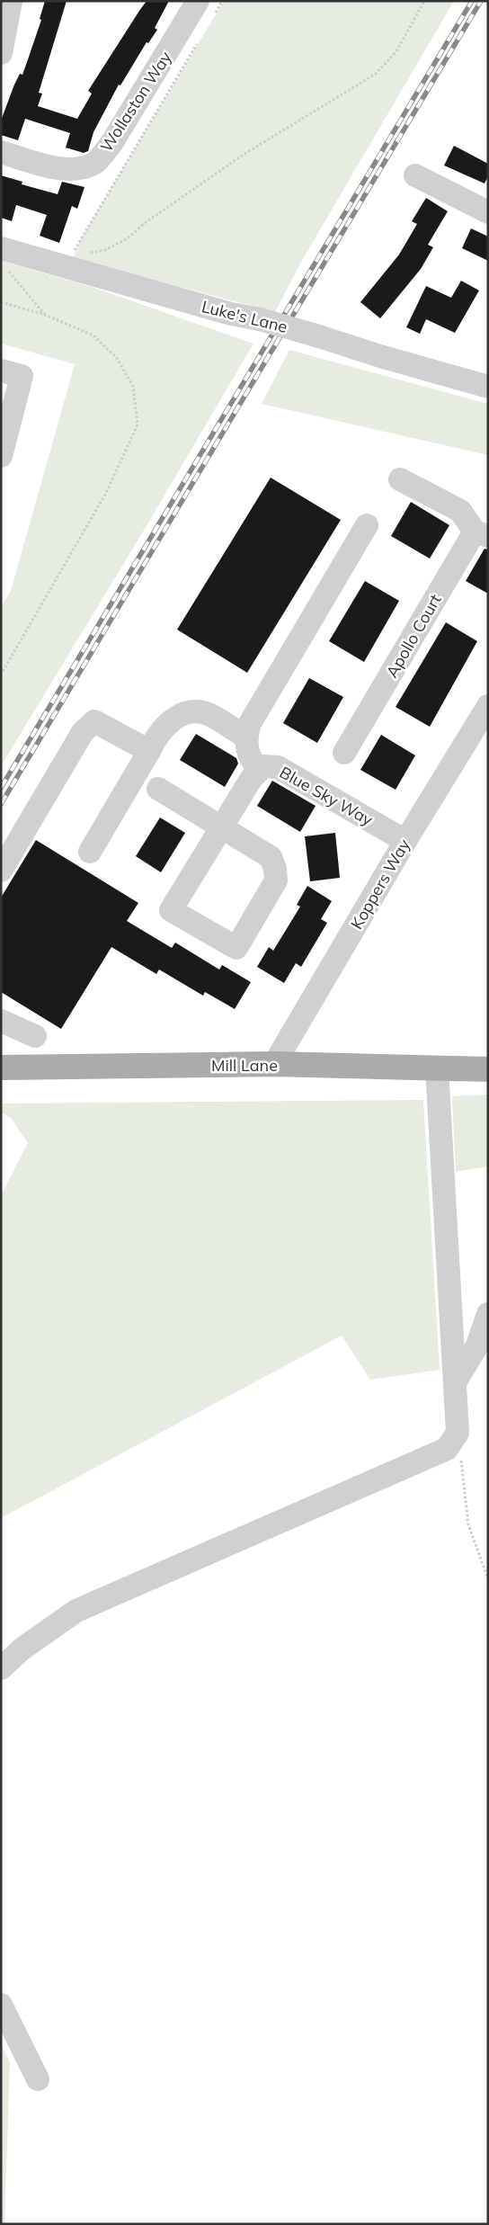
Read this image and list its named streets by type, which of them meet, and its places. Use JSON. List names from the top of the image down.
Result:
{
  "streets": {
    "main road": ["Mill Lane"],
    "street": [
      "Wollaston Way",
      "Luke's Lane",
      "Apollo Court",
      "Blue Sky Way",
      "Koppers Way"
    ]
  },
  "crossings": [
    ["Blue Sky Way", "Koppers Way"],
    ["Koppers Way", "Mill Lane"]
  ]
}
